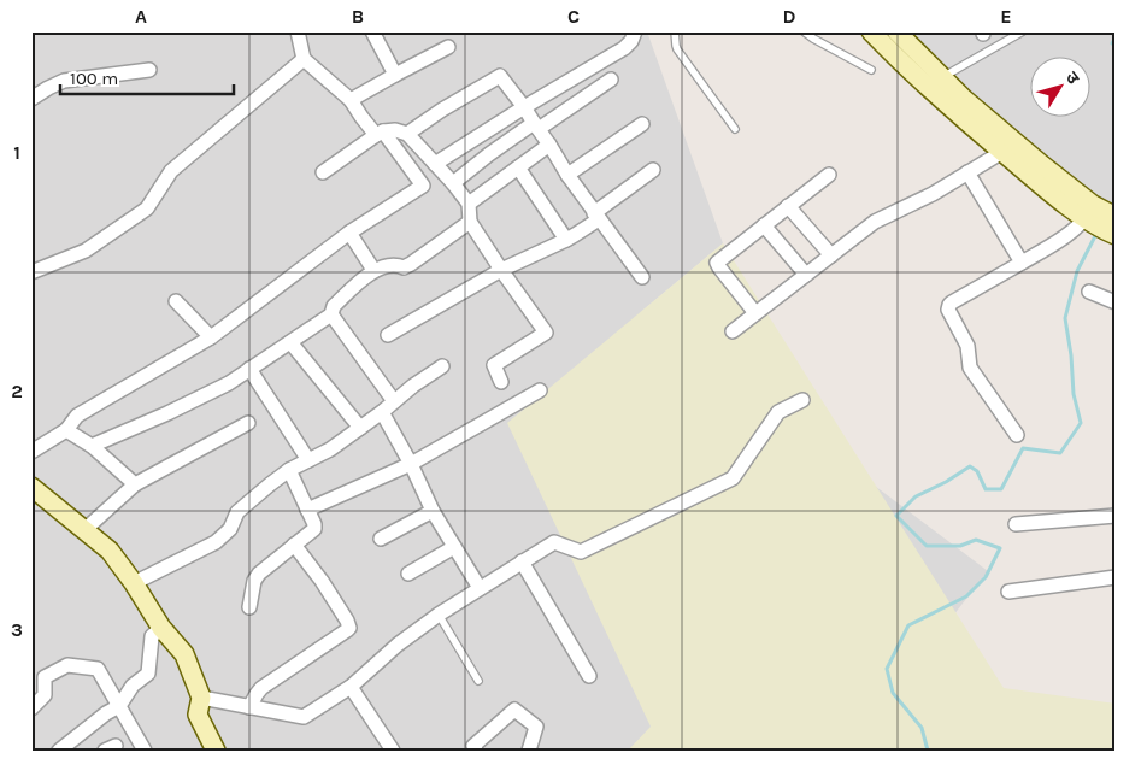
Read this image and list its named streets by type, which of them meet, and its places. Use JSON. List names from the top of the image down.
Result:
{
  "scale_bar": "100 m",
  "north": "top right",
  "grid": {
    "columns": [
      "A",
      "B",
      "C",
      "D",
      "E"
    ],
    "rows": ["1", "2", "3"]
  }
}
